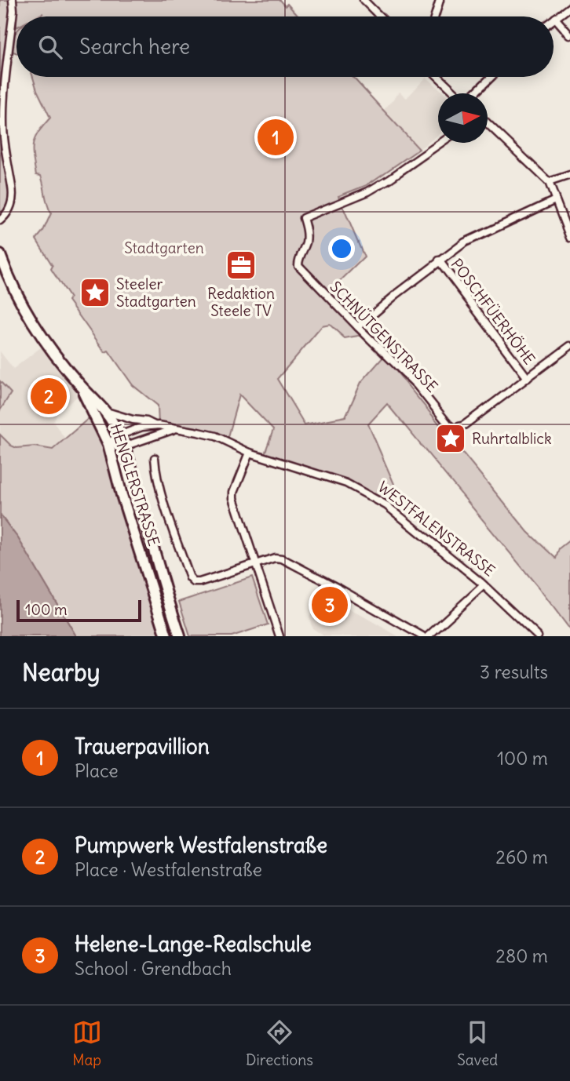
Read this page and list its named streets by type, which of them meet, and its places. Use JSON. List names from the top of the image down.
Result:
{
  "streets": {
    "main road": ["HENGLERSTRASSE"],
    "street": ["POSCHFÜERHÖHE", "SCHNÜTGENSTRASSE", "WESTFALENSTRASSE"]
  },
  "crossings": [
    ["POSCHFÜERHÖHE", "SCHNÜTGENSTRASSE"],
    ["HENGLERSTRASSE", "WESTFALENSTRASSE"]
  ],
  "parks": ["Stadtgarten"],
  "places": {
    "office": ["Redaktion Steele TV"],
    "place": ["Steeler Stadtgarten", "Ruhrtalblick"]
  },
  "scale_bar": "100 m",
  "north": "right",
  "page": {
    "search": "Search here",
    "pins": ["1", "2", "3"],
    "scale": "100 m",
    "heading": ["Nearby", "3 results"],
    "list": [
      {
        "mark": "1",
        "name": "Trauerpavillion",
        "note": "Place",
        "value": "100 m"
      },
      {
        "mark": "2",
        "name": "Pumpwerk Westfalenstraße",
        "note": "Place · Westfalenstraße",
        "value": "260 m"
      },
      {
        "mark": "3",
        "name": "Helene-Lange-Realschule",
        "note": "School · Grendbach",
        "value": "280 m"
      }
    ],
    "nav": ["Map", "Directions", "Saved"]
  }
}
